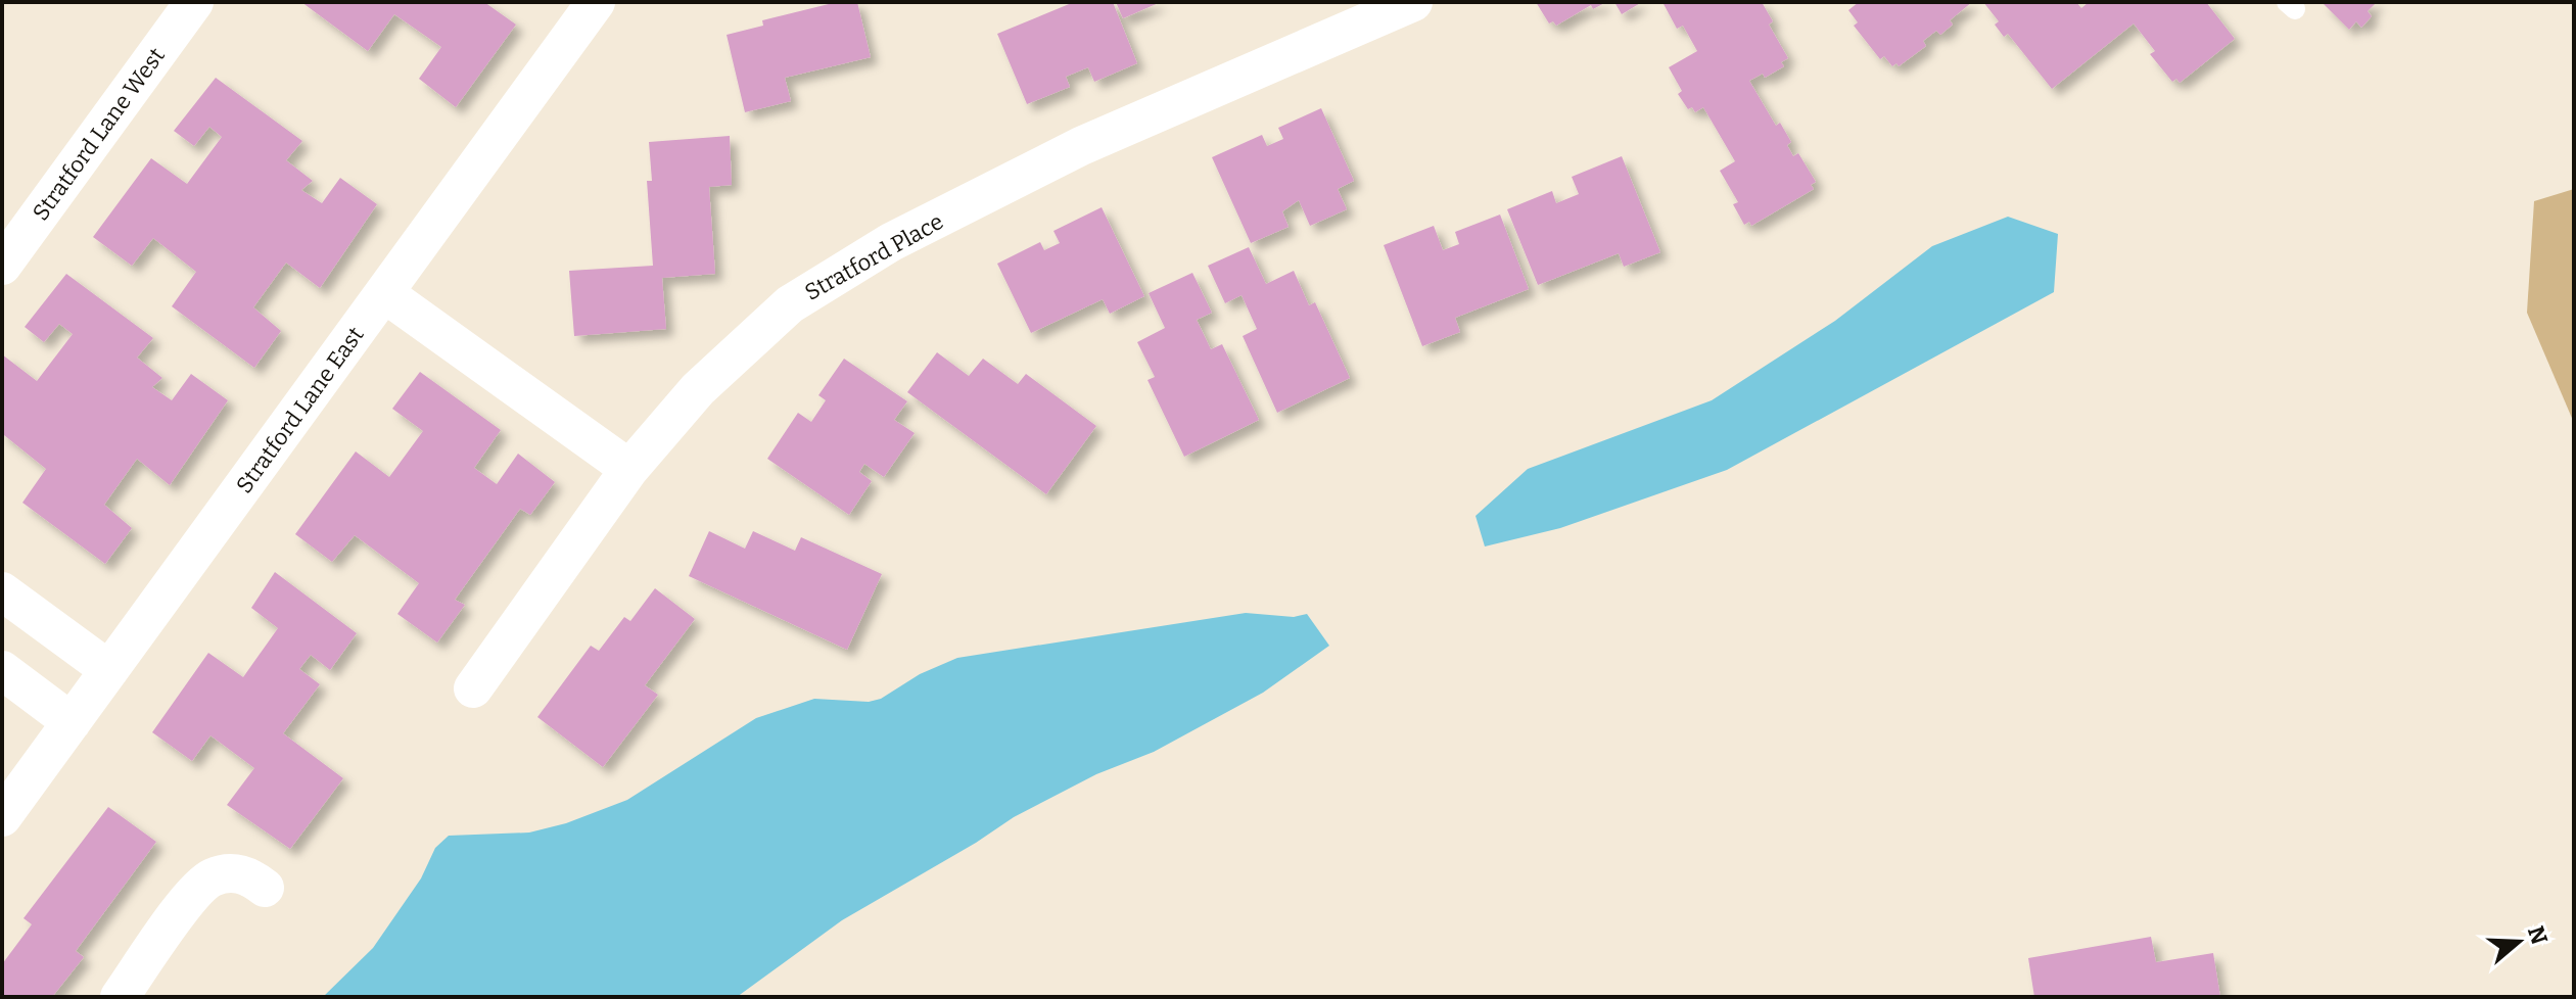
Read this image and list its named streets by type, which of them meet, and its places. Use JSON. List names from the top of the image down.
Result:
{
  "streets": {
    "street": ["Stratford Lane West", "Stratford Place", "Stratford Lane East"]
  },
  "north": "right"
}
